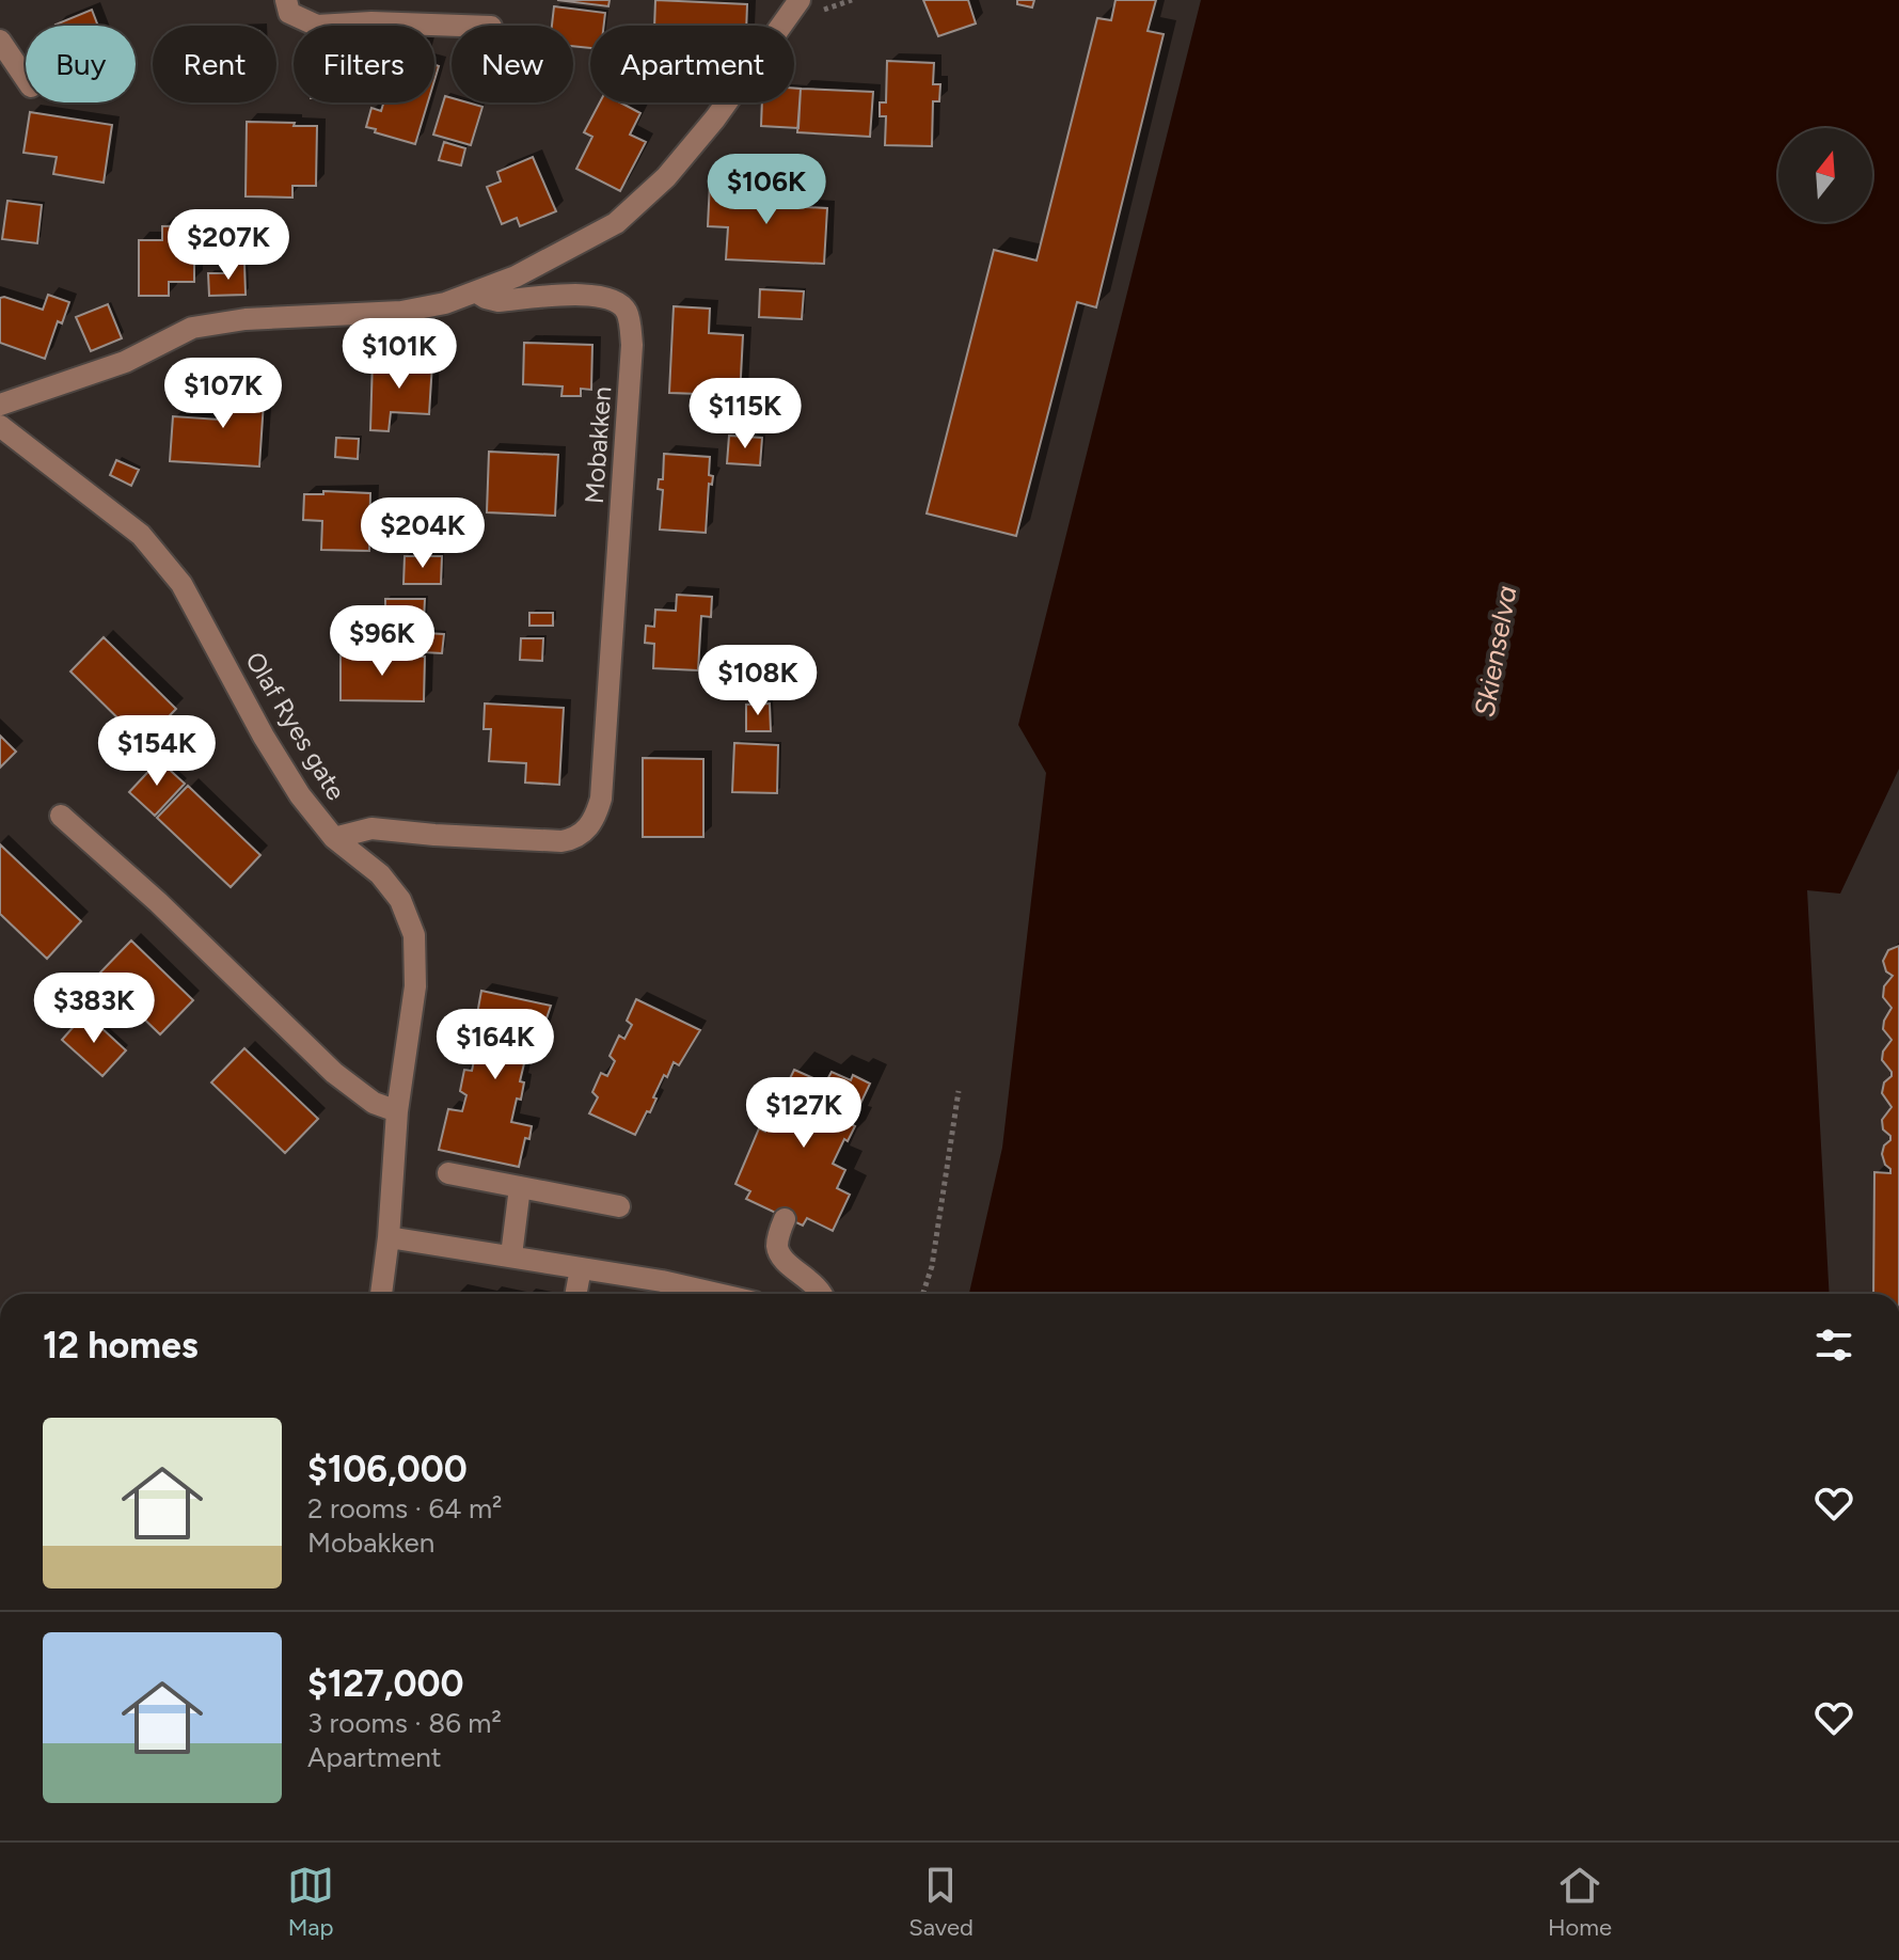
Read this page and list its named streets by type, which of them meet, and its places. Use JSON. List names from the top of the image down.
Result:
{
  "streets": {
    "street": ["Mobakken", "Olaf Ryes gate"]
  },
  "crossings": [
    ["Mobakken", "Olaf Ryes gate"]
  ],
  "water": ["Skienselva"],
  "north": "top",
  "page": {
    "chip": [
      "Buy",
      "Rent",
      "Filters",
      "New",
      "Apartment"
    ],
    "price": [
      "$106K",
      "$207K",
      "$101K",
      "$107K",
      "$115K",
      "$204K",
      "$96K",
      "$108K",
      "$154K",
      "$383K",
      "$164K",
      "$127K"
    ],
    "heading": "12 homes",
    "list": [
      {
        "name": "$106,000",
        "note": "2 rooms · 64 m² · Mobakken"
      },
      {
        "name": "$127,000",
        "note": "3 rooms · 86 m² · Apartment"
      }
    ],
    "tabs": ["Map", "Saved", "Home"]
  }
}
